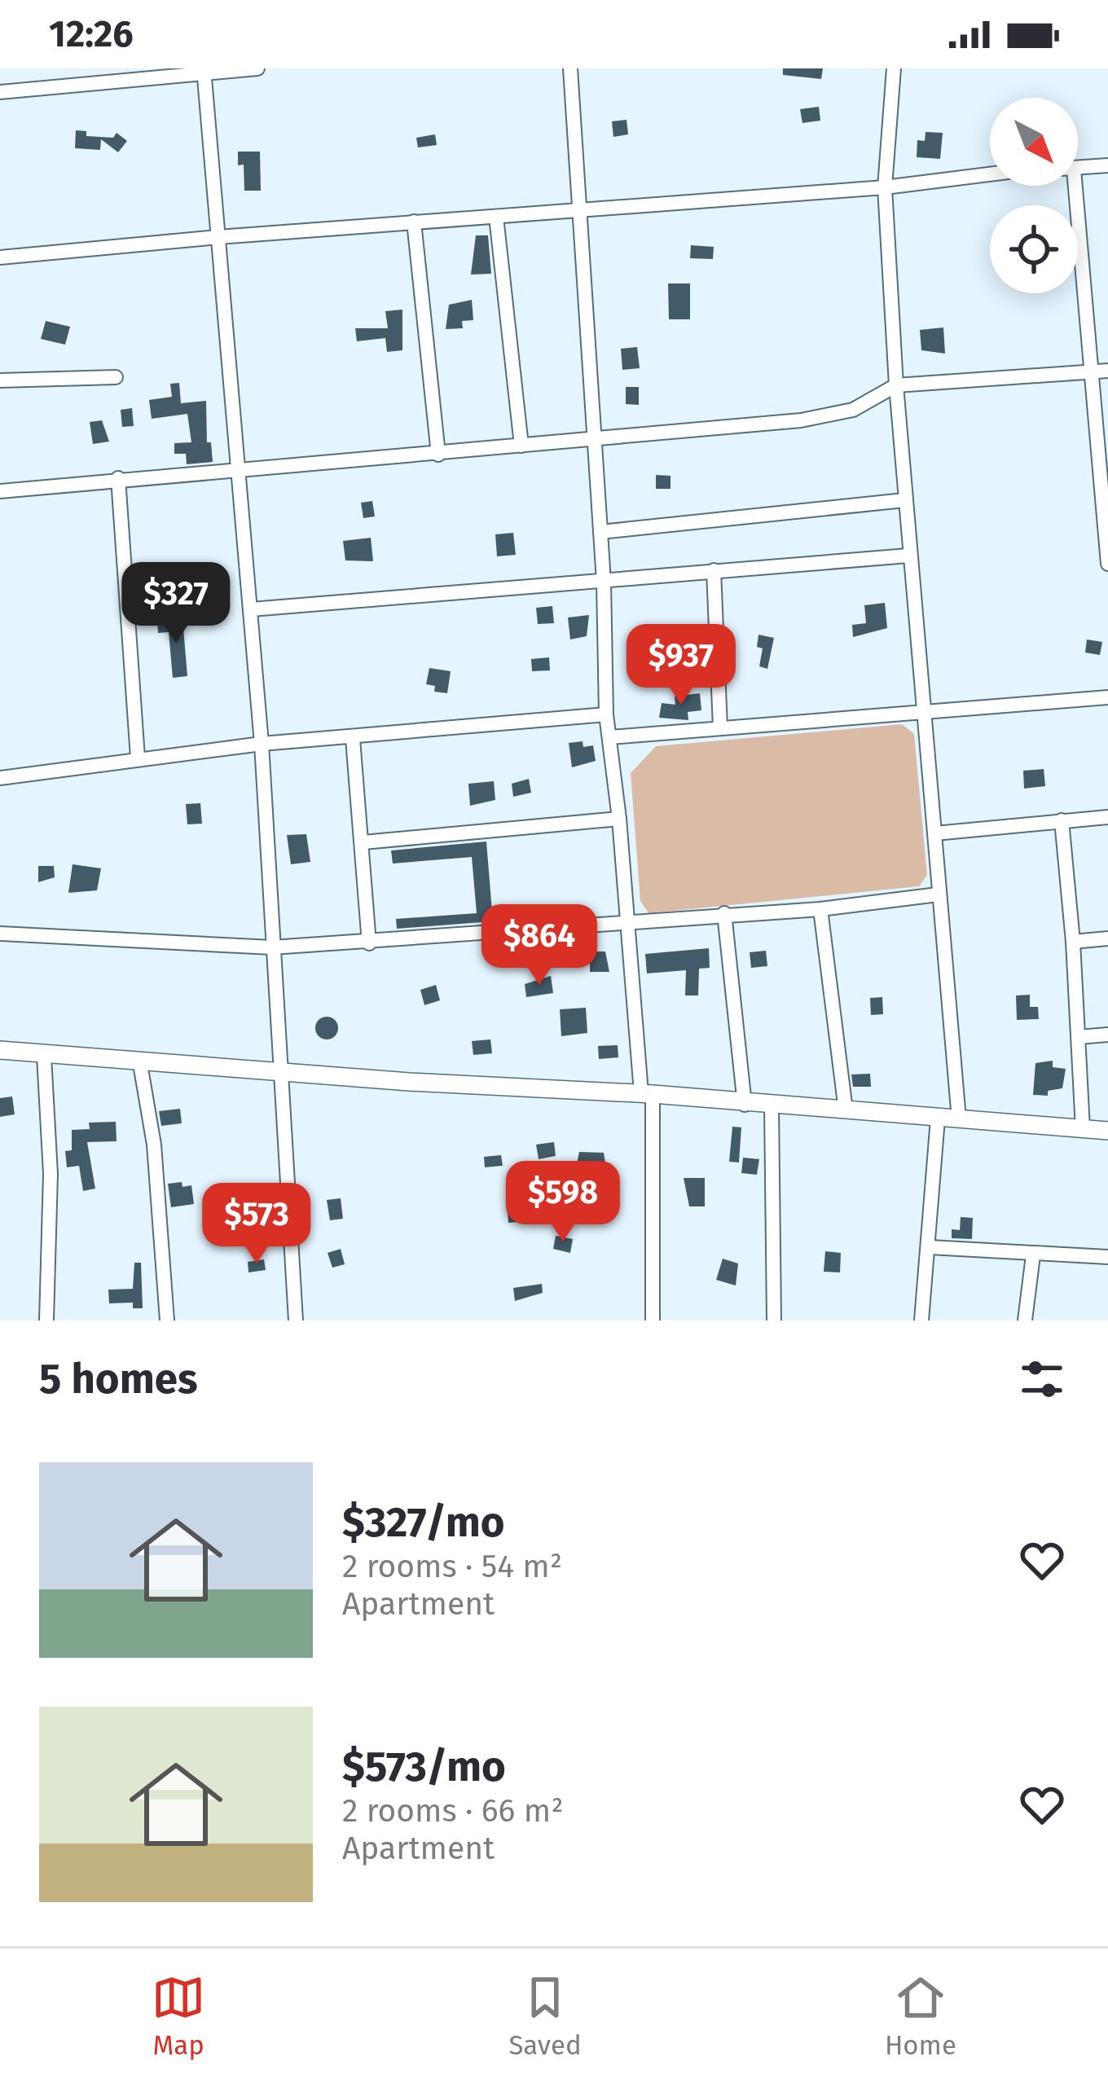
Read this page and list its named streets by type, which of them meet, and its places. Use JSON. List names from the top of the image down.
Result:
{
  "north": "bottom right",
  "page": {
    "status": "12:26",
    "price": [
      "$327",
      "$937",
      "$864",
      "$598",
      "$573"
    ],
    "heading": "5 homes",
    "list": [
      {
        "name": "$327/mo",
        "note": "2 rooms · 54 m² · Apartment"
      },
      {
        "name": "$573/mo",
        "note": "2 rooms · 66 m² · Apartment"
      }
    ],
    "tabs": ["Map", "Saved", "Home"]
  }
}
